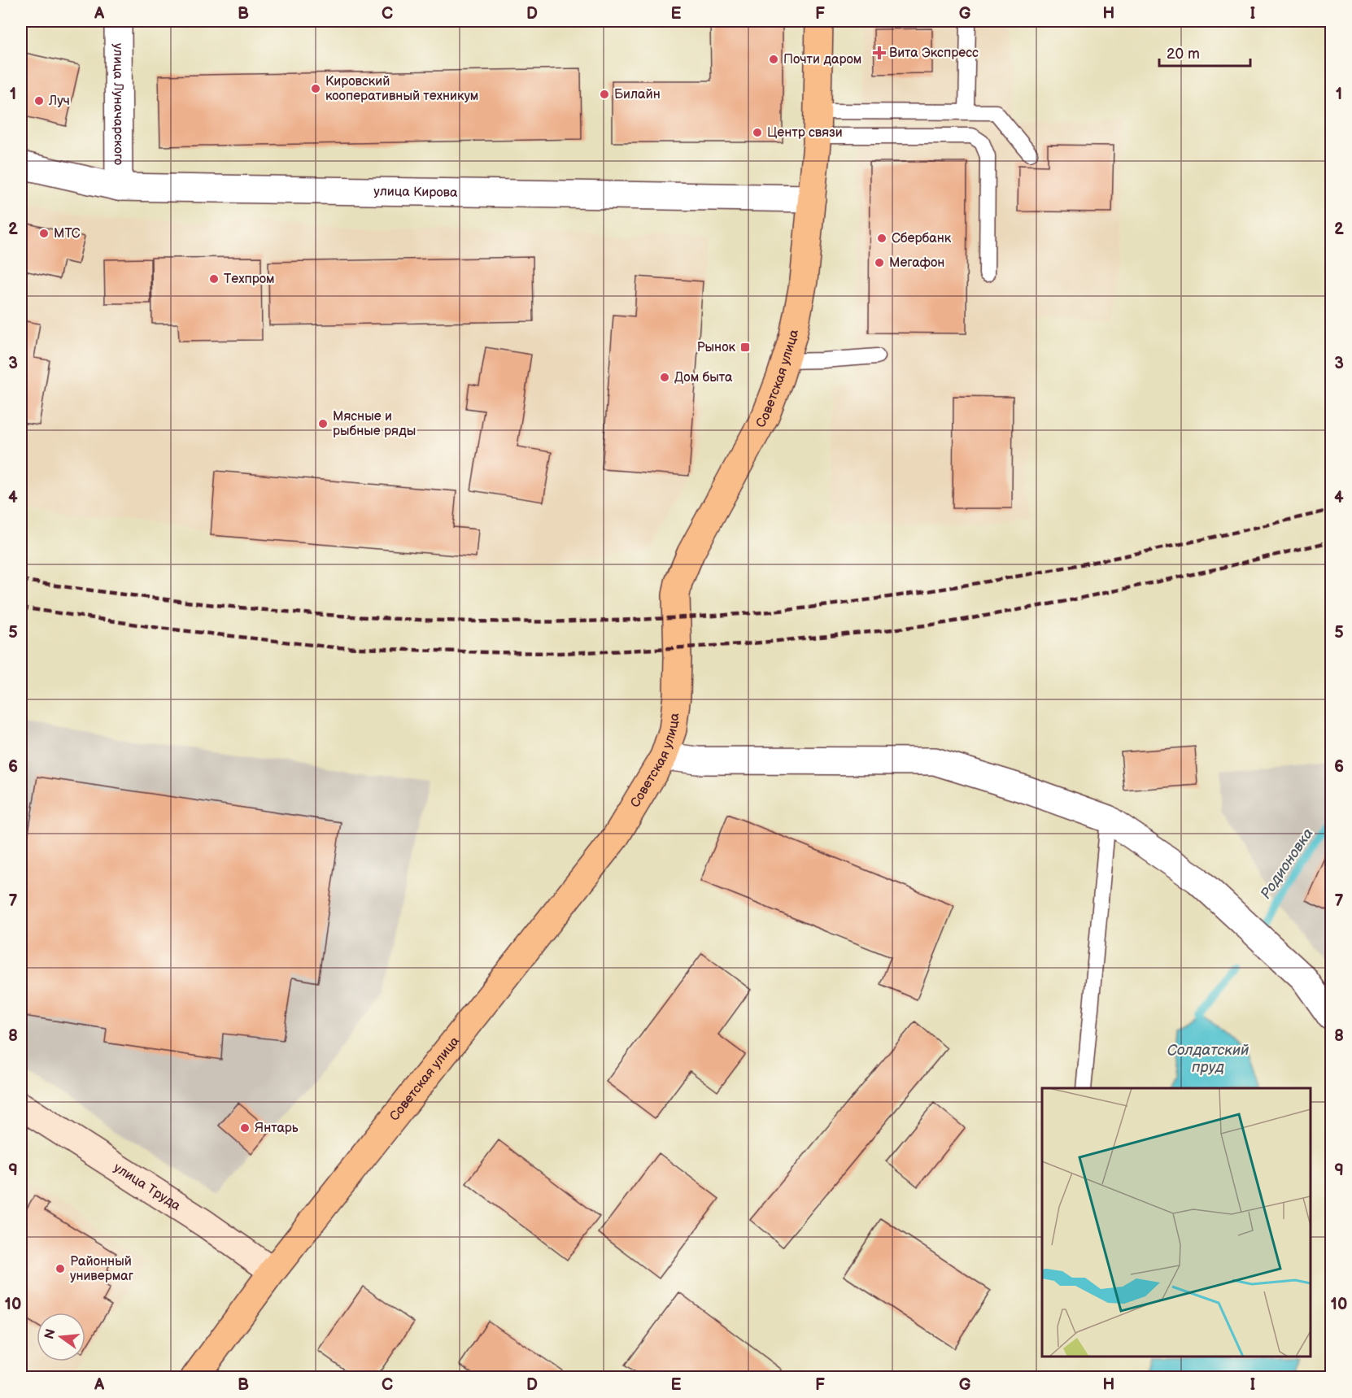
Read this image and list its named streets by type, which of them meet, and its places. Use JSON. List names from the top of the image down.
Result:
{
  "streets": {
    "main road": ["Советская улица"],
    "street": ["улица Луначарского", "улица Кирова", "улица Труда"]
  },
  "crossings": [
    ["улица Луначарского", "улица Кирова"],
    ["улица Кирова", "Советская улица"],
    ["Советская улица", "улица Труда"]
  ],
  "water": ["Родионовка", "Солдатский пруд"],
  "places": {
    "health": ["Вита Экспресс"],
    "other": [
      "Почти даром",
      "Кировский кооперативный техникум",
      "Билайн",
      "Луч",
      "Центр связи",
      "МТС",
      "Сбербанк",
      "Мегафон",
      "Техпром",
      "Дом быта",
      "Мясные и рыбные ряды",
      "Янтарь",
      "Районный универмаг"
    ],
    "transit": ["Рынок"]
  },
  "scale_bar": "20 m",
  "north": "left",
  "grid": {
    "columns": [
      "A",
      "B",
      "C",
      "D",
      "E",
      "F",
      "G",
      "H",
      "I"
    ],
    "rows": [
      "1",
      "2",
      "3",
      "4",
      "5",
      "6",
      "7",
      "8",
      "9",
      "10"
    ]
  }
}
